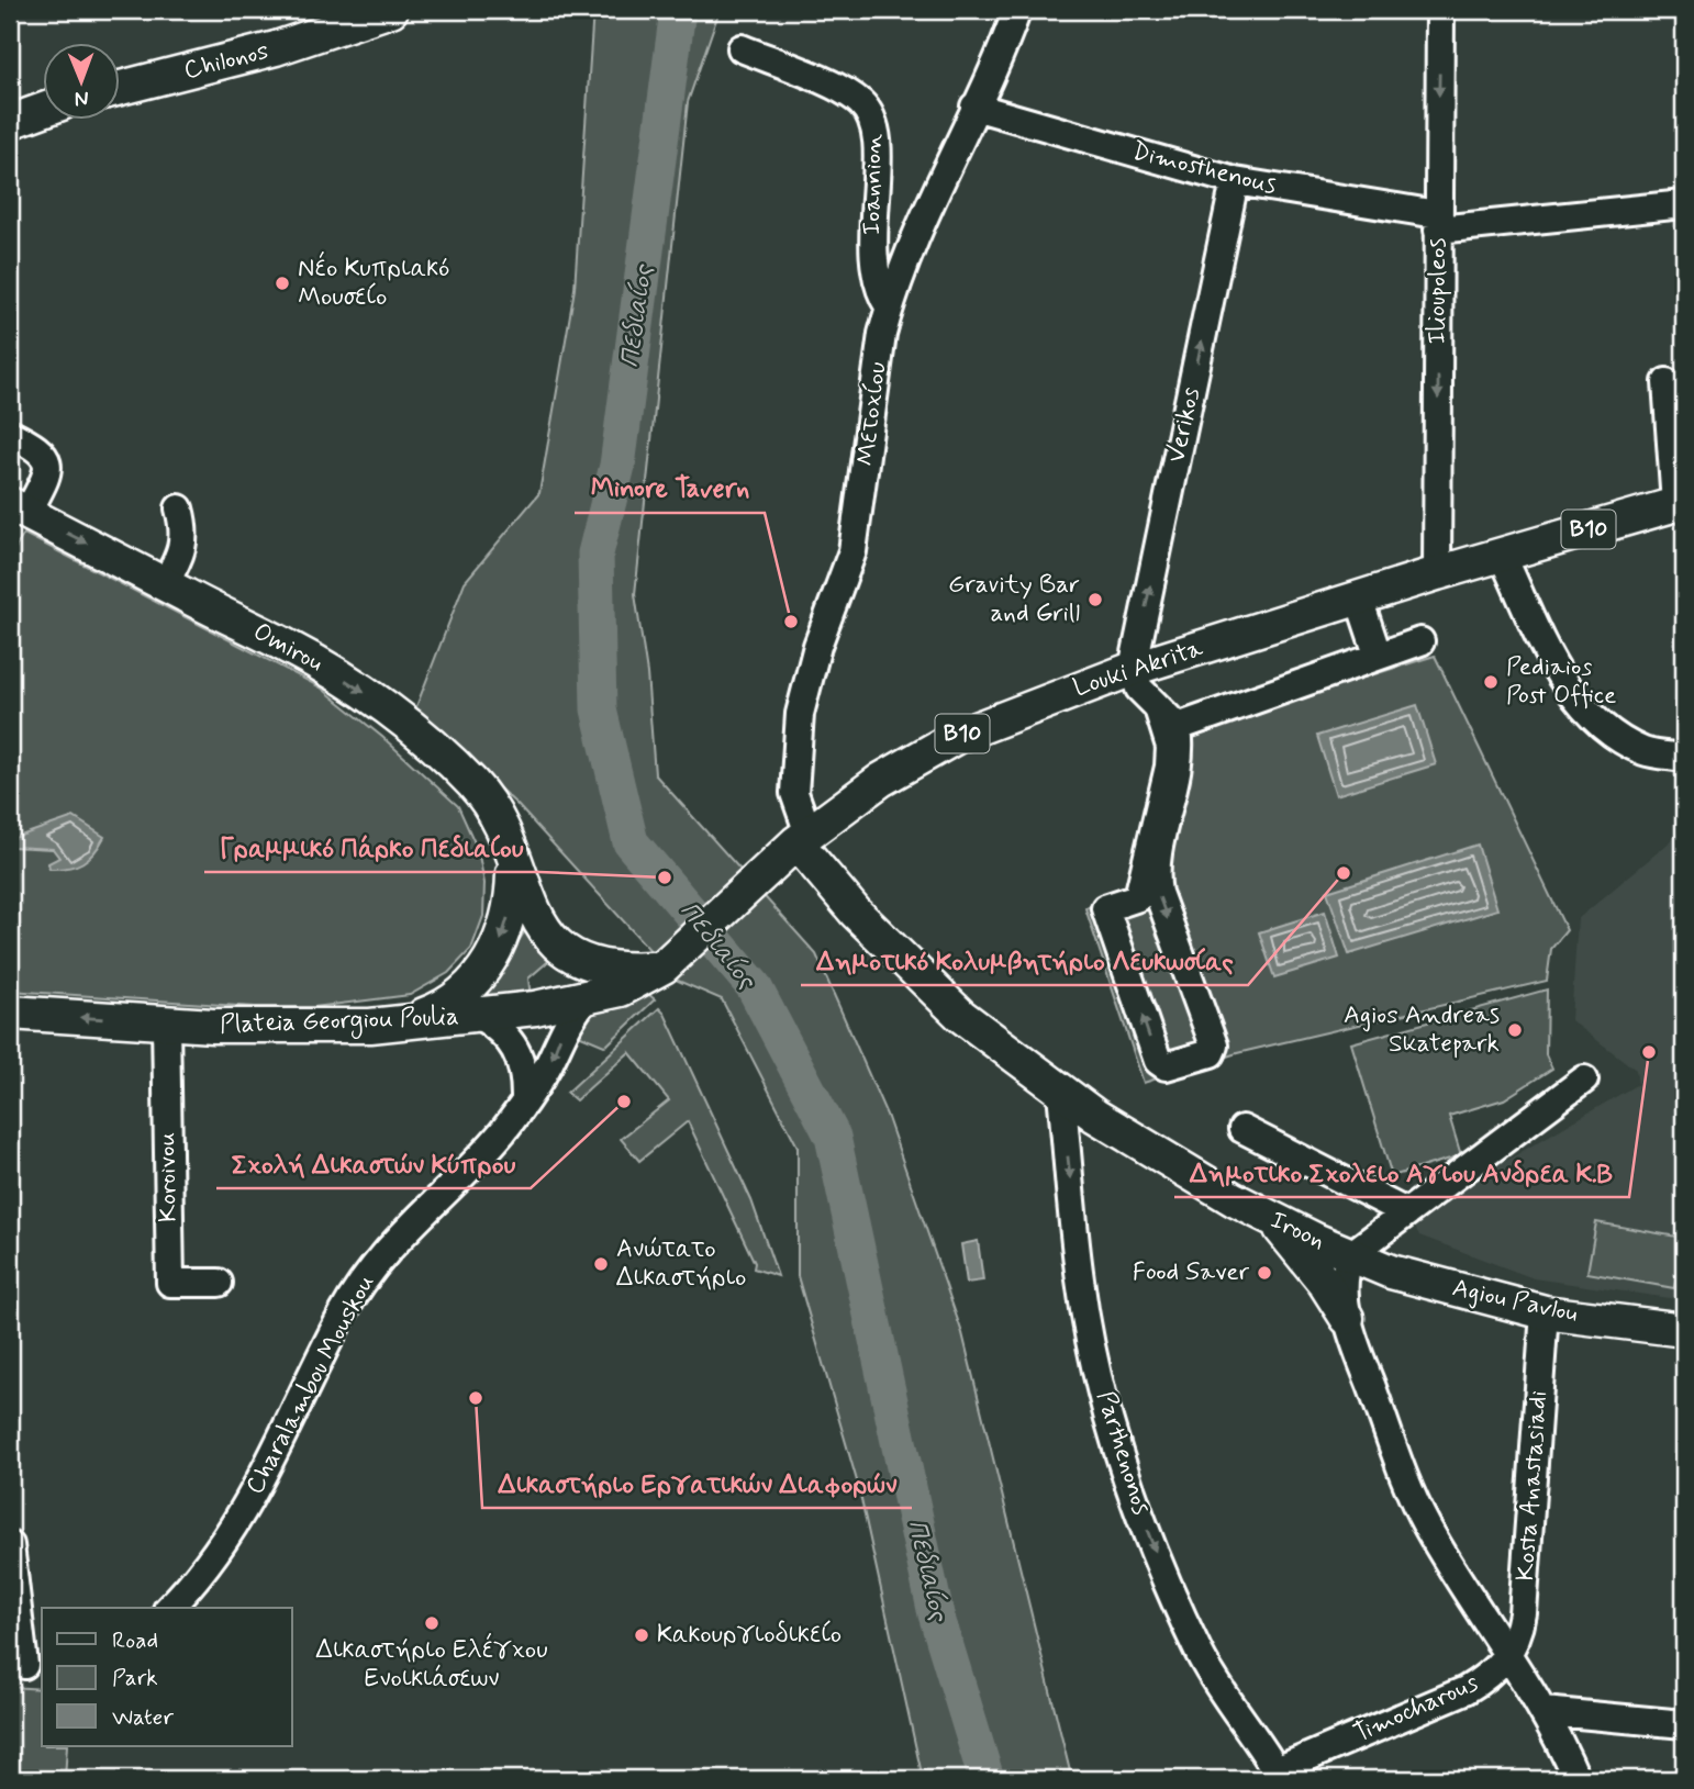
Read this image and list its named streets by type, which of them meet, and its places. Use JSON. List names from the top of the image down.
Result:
{
  "streets": {
    "main road": [
      "Chilonos",
      "B10",
      "Omirou",
      "Louki Akrita",
      "Plateia Georgiou Poulia",
      "Iroon",
      "Agiou Pavlou"
    ],
    "street": [
      "Dimosthenous",
      "Ioannion",
      "Ilioupoleos",
      "Μετοχίου",
      "Verikos",
      "Koroivou",
      "Charalambou Mouskou",
      "Parthenonos",
      "Kosta Anastasiadi",
      "Timocharous"
    ]
  },
  "crossings": [
    ["Dimosthenous", "Ilioupoleos"],
    ["Dimosthenous", "Μετοχίου"],
    ["Dimosthenous", "Verikos"],
    ["Ioannion", "Μετοχίου"],
    ["Ilioupoleos", "Louki Akrita"],
    ["Μετοχίου", "Louki Akrita"],
    ["Μετοχίου", "Iroon"],
    ["Verikos", "Louki Akrita"],
    ["Omirou", "Louki Akrita"],
    ["Omirou", "Plateia Georgiou Poulia"],
    ["Louki Akrita", "Plateia Georgiou Poulia"],
    ["Louki Akrita", "Iroon"],
    ["Plateia Georgiou Poulia", "Koroivou"],
    ["Plateia Georgiou Poulia", "Charalambou Mouskou"],
    ["Iroon", "Agiou Pavlou"],
    ["Iroon", "Parthenonos"],
    ["Iroon", "Kosta Anastasiadi"],
    ["Iroon", "Timocharous"],
    ["Agiou Pavlou", "Kosta Anastasiadi"],
    ["Parthenonos", "Timocharous"],
    ["Kosta Anastasiadi", "Timocharous"]
  ],
  "one_way": ["Ilioupoleos", "Verikos", "Parthenonos"],
  "water": ["Πεδιαίος"],
  "places": [
    "Νέο Κυπριακό Μουσείο",
    "Gravity Bar and Grill",
    "Minore Tavern",
    "Pediaios Post Office",
    "Δημοτικό Κολυμβητήριο Λευκωσίας",
    "Γραμμικό Πάρκο Πεδιαίου",
    "Agios Andreas Skatepark",
    "Δημοτικο Σχολειο Αγιου Ανδρεα Κ.Β",
    "Σχολή Δικαστών Κύπρου",
    "Ανώτατο Δικαστήριο",
    "Food Saver",
    "Δικαστήριο Εργατικών Διαφορών",
    "Δικαστήριο Ελέγχου Ενοικιάσεων",
    "Κακουργιοδικείο"
  ],
  "legend": ["Road", "Park", "Water"],
  "north": "bottom"
}
